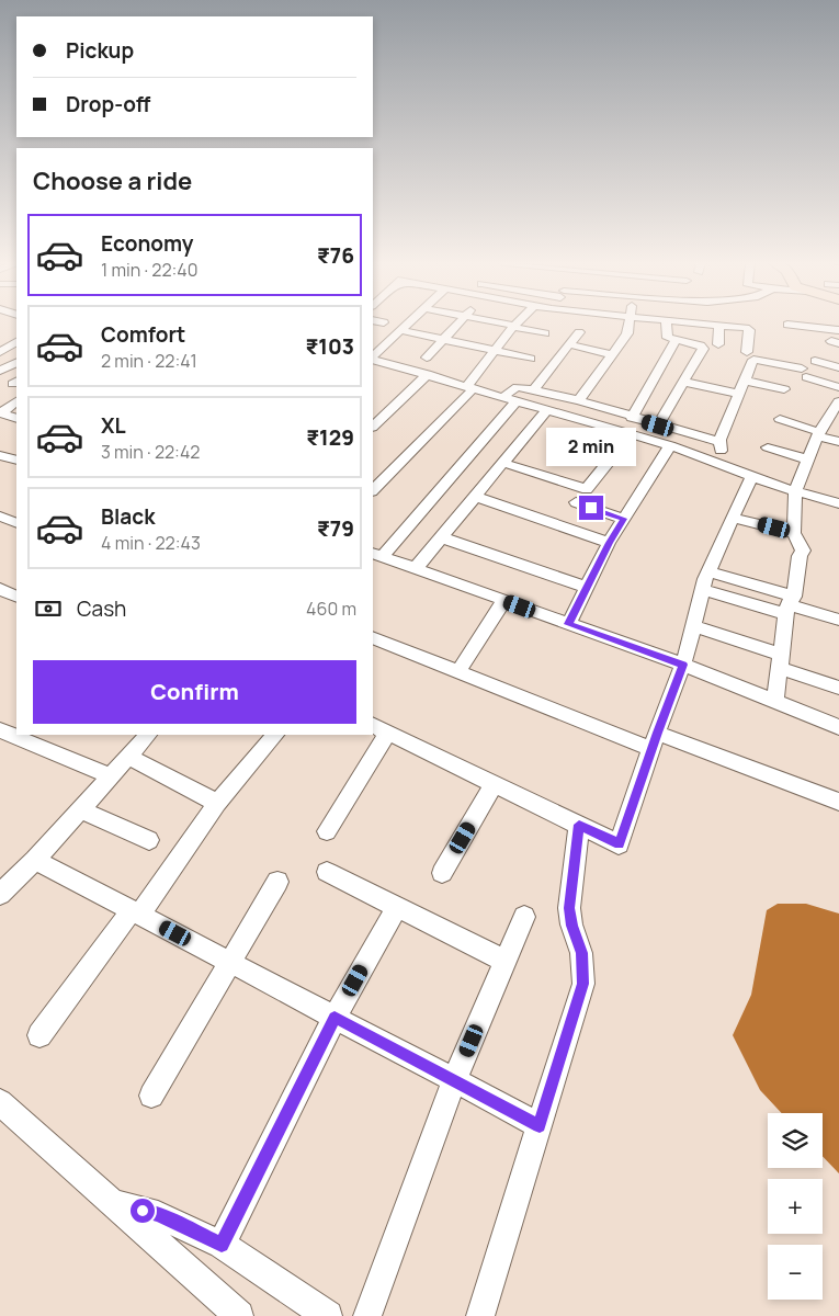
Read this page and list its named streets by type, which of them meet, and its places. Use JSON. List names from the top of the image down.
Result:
{
  "page": {
    "banner": ["Pickup", "Drop-off"],
    "heading": "Choose a ride",
    "list": [
      {
        "name": "Economy",
        "note": "1 min · 22:40",
        "value": "₹76"
      },
      {
        "name": "Comfort",
        "note": "2 min · 22:41",
        "value": "₹103"
      },
      {
        "name": "XL",
        "note": "3 min · 22:42",
        "value": "₹129"
      },
      {
        "name": "Black",
        "note": "4 min · 22:43",
        "value": "₹79"
      }
    ],
    "bubble": "2 min",
    "pay": ["Cash", "460 m"],
    "buttons": "Confirm",
    "map_buttons": ["+", "−"]
  }
}
